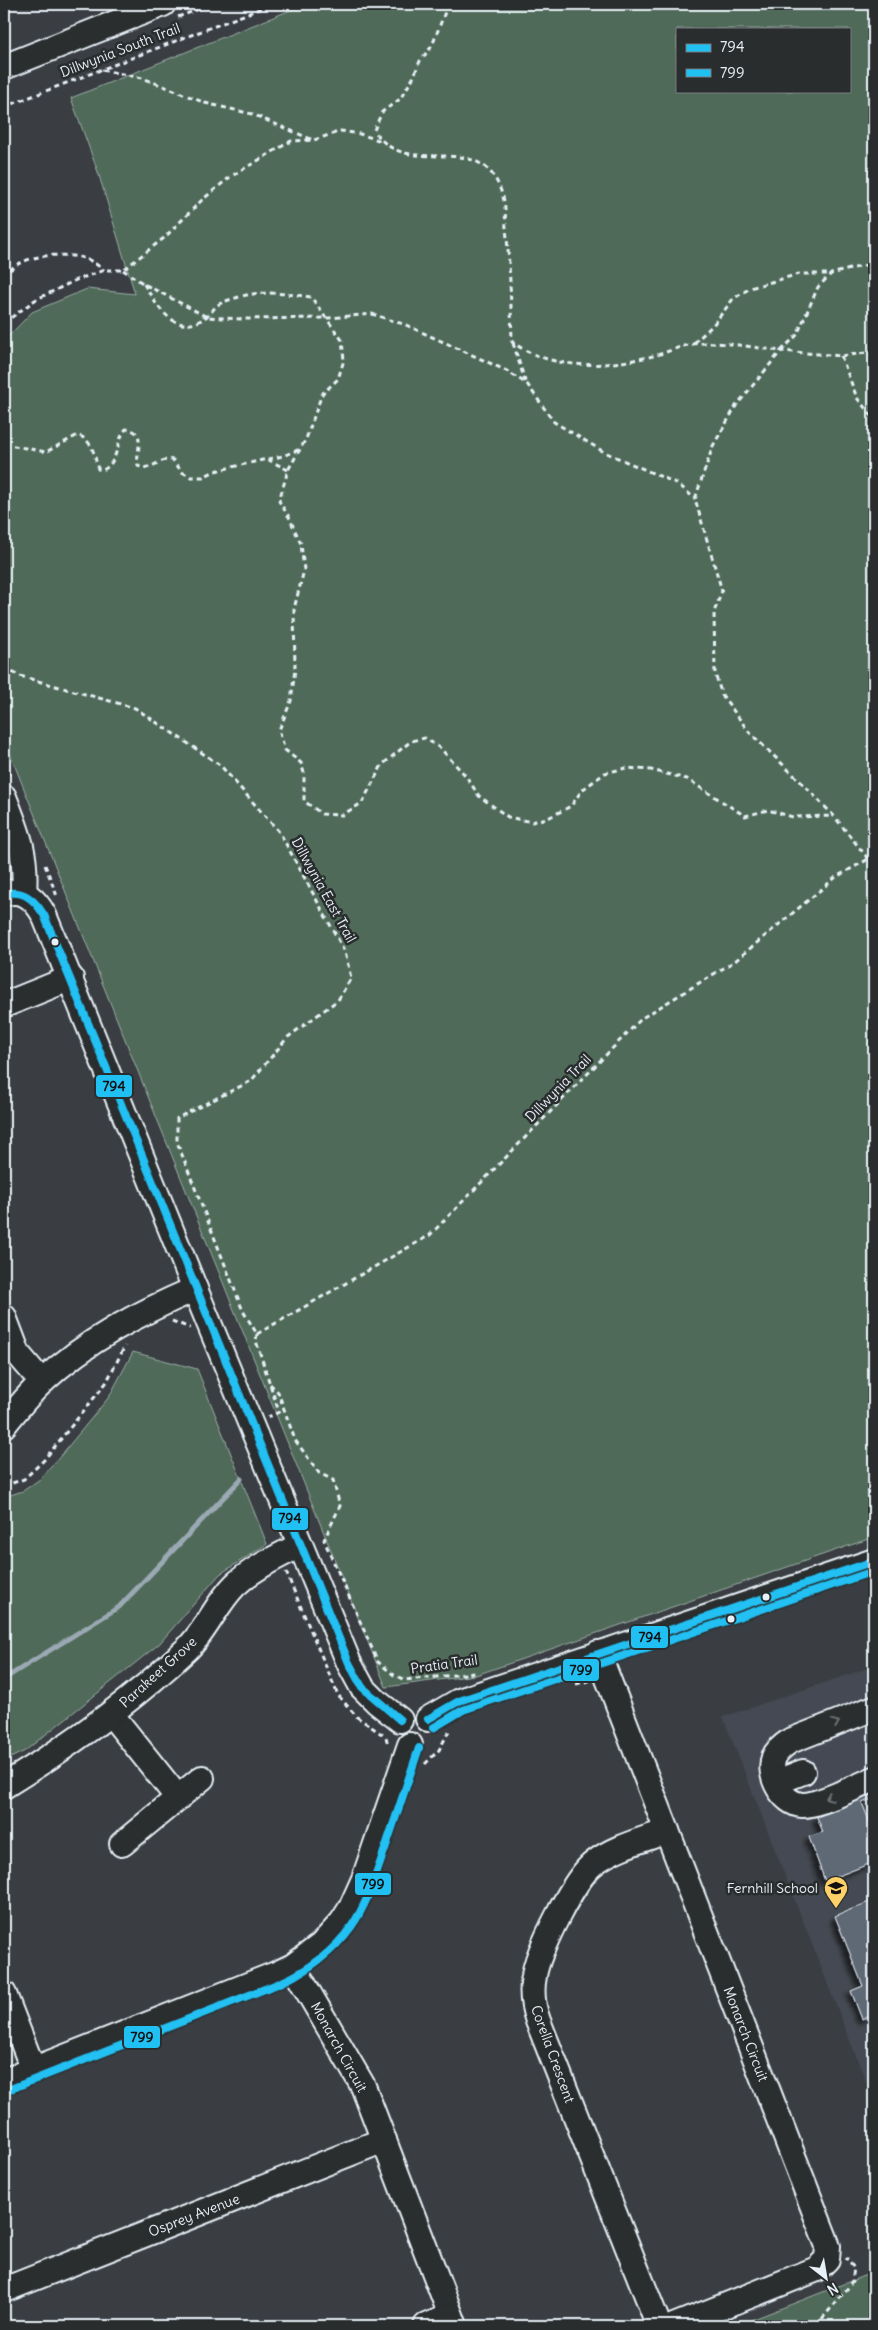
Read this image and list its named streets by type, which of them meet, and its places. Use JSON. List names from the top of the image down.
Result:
{
  "streets": {
    "street": [
      "Parakeet Grove",
      "Monarch Circuit",
      "Corella Crescent",
      "Osprey Avenue"
    ],
    "path": [
      "Dillwynia South Trail",
      "Dillwynia East Trail",
      "Dillwynia Trail",
      "Pratia Trail"
    ]
  },
  "crossings": [
    ["Dillwynia East Trail", "Dillwynia Trail"],
    ["Monarch Circuit", "Corella Crescent"],
    ["Monarch Circuit", "Osprey Avenue"]
  ],
  "places": {
    "school or university": ["Fernhill School"]
  },
  "lines": ["transit line 794", "transit line 799"],
  "legend": ["794", "799"],
  "north": "bottom right"
}
